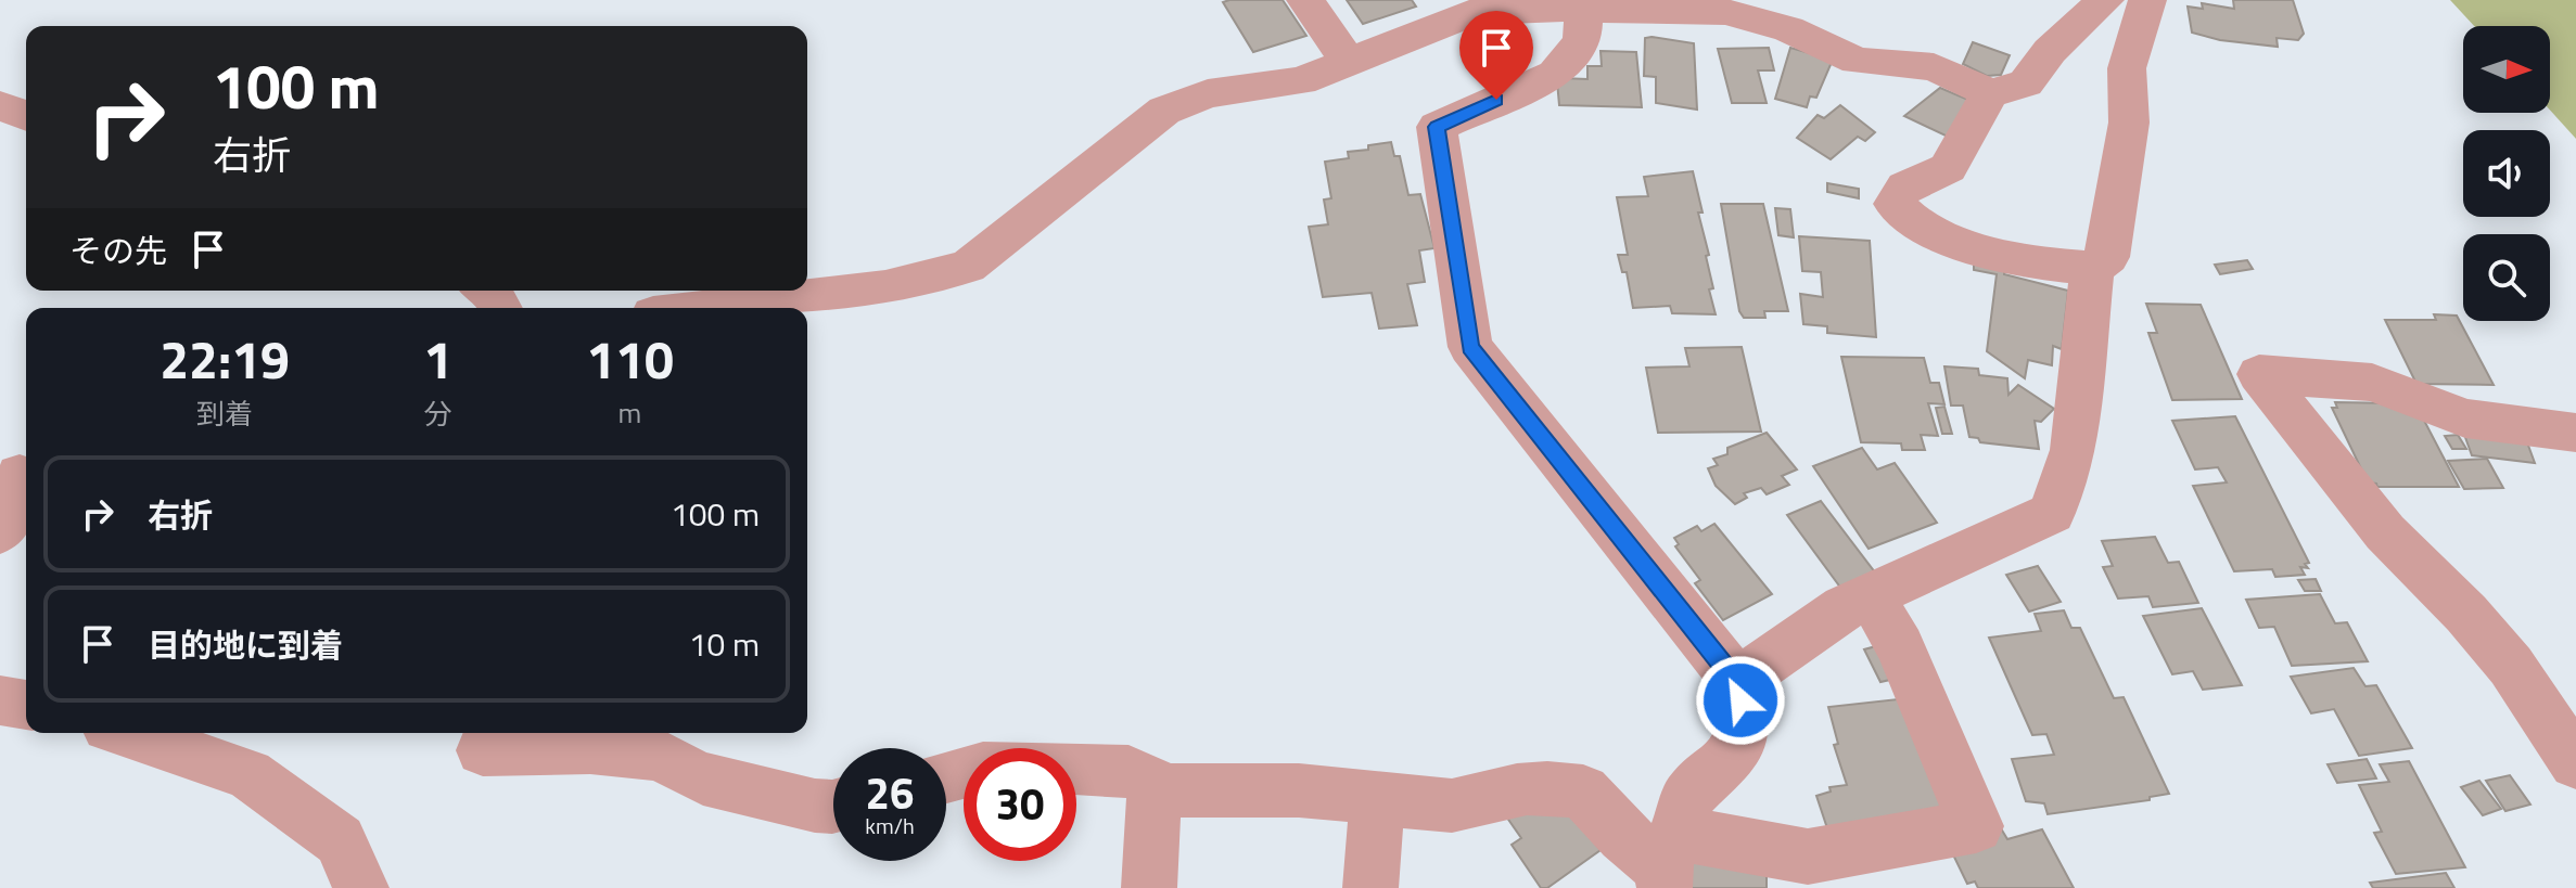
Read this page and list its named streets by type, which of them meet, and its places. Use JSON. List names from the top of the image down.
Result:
{
  "north": "right",
  "page": {
    "turn": ["100 m", "右折"],
    "then": "その先",
    "eta": [
      "22:19",
      "到着",
      "1",
      "分",
      "110",
      "m"
    ],
    "list": [
      {
        "name": "右折",
        "value": "100 m"
      },
      {
        "name": "目的地に到着",
        "value": "10 m"
      }
    ],
    "speed": "26 km/h",
    "limit": "30"
  }
}
